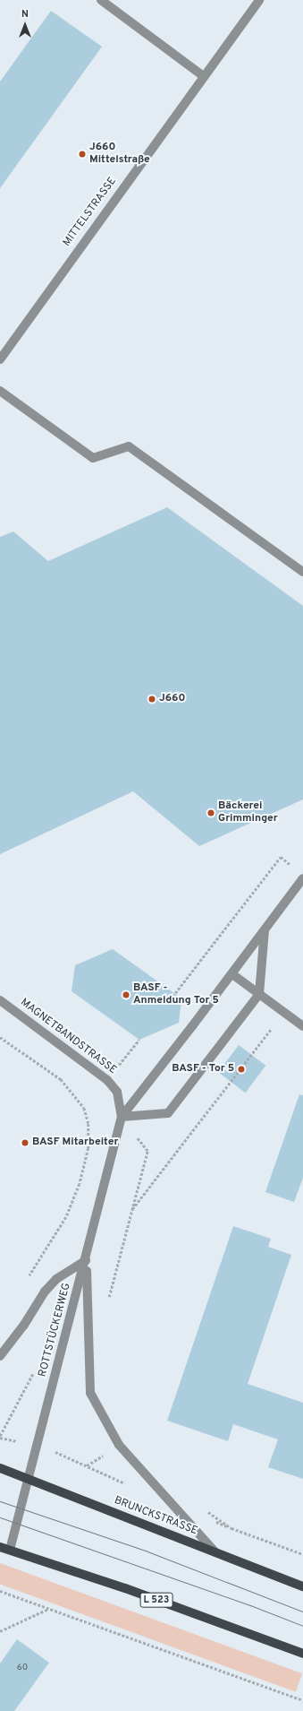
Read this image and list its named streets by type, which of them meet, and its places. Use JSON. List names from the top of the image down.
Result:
{
  "streets": {
    "main road": ["BRUNCKSTRASSE", "L 523"],
    "street": ["MITTELSTRASSE", "MAGNETBANDSTRASSE", "ROTTSTÜCKERWEG"]
  },
  "crossings": [
    ["MAGNETBANDSTRASSE", "ROTTSTÜCKERWEG"],
    ["ROTTSTÜCKERWEG", "BRUNCKSTRASSE"],
    ["ROTTSTÜCKERWEG", "L 523"]
  ],
  "places": [
    "J660 Mittelstraße",
    "J660",
    "Bäckerei Grimminger",
    "BASF - Anmeldung Tor 5",
    "BASF - Tor 5",
    "BASF Mitarbeiter"
  ],
  "house_numbers": ["60"],
  "north": "top"
}
